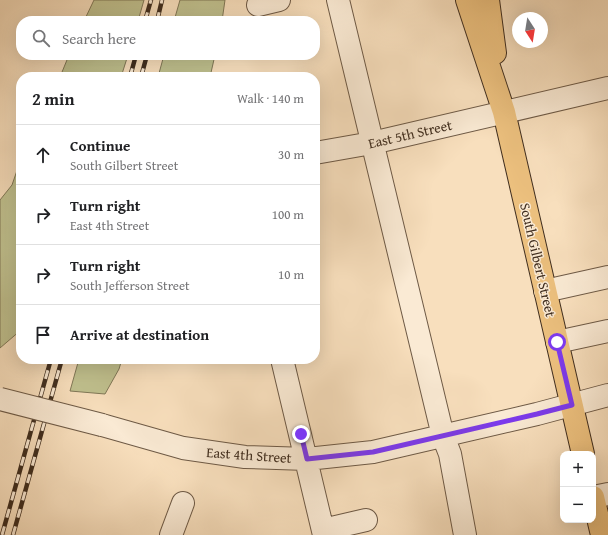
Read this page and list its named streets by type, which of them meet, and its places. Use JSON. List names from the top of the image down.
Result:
{
  "streets": {
    "main road": ["South Gilbert Street"],
    "street": ["East 5th Street", "East 4th Street"]
  },
  "crossings": [
    ["East 5th Street", "South Gilbert Street"],
    ["South Gilbert Street", "East 4th Street"]
  ],
  "north": "bottom",
  "page": {
    "search": "Search here",
    "heading": ["2 min", "Walk · 140 m"],
    "list": [
      ["Continue", "South Gilbert Street", "30 m"],
      ["Turn right", "East 4th Street", "100 m"],
      ["Turn right", "South Jefferson Street", "10 m"],
      "Arrive at destination"
    ],
    "map_buttons": ["+", "−"]
  }
}
